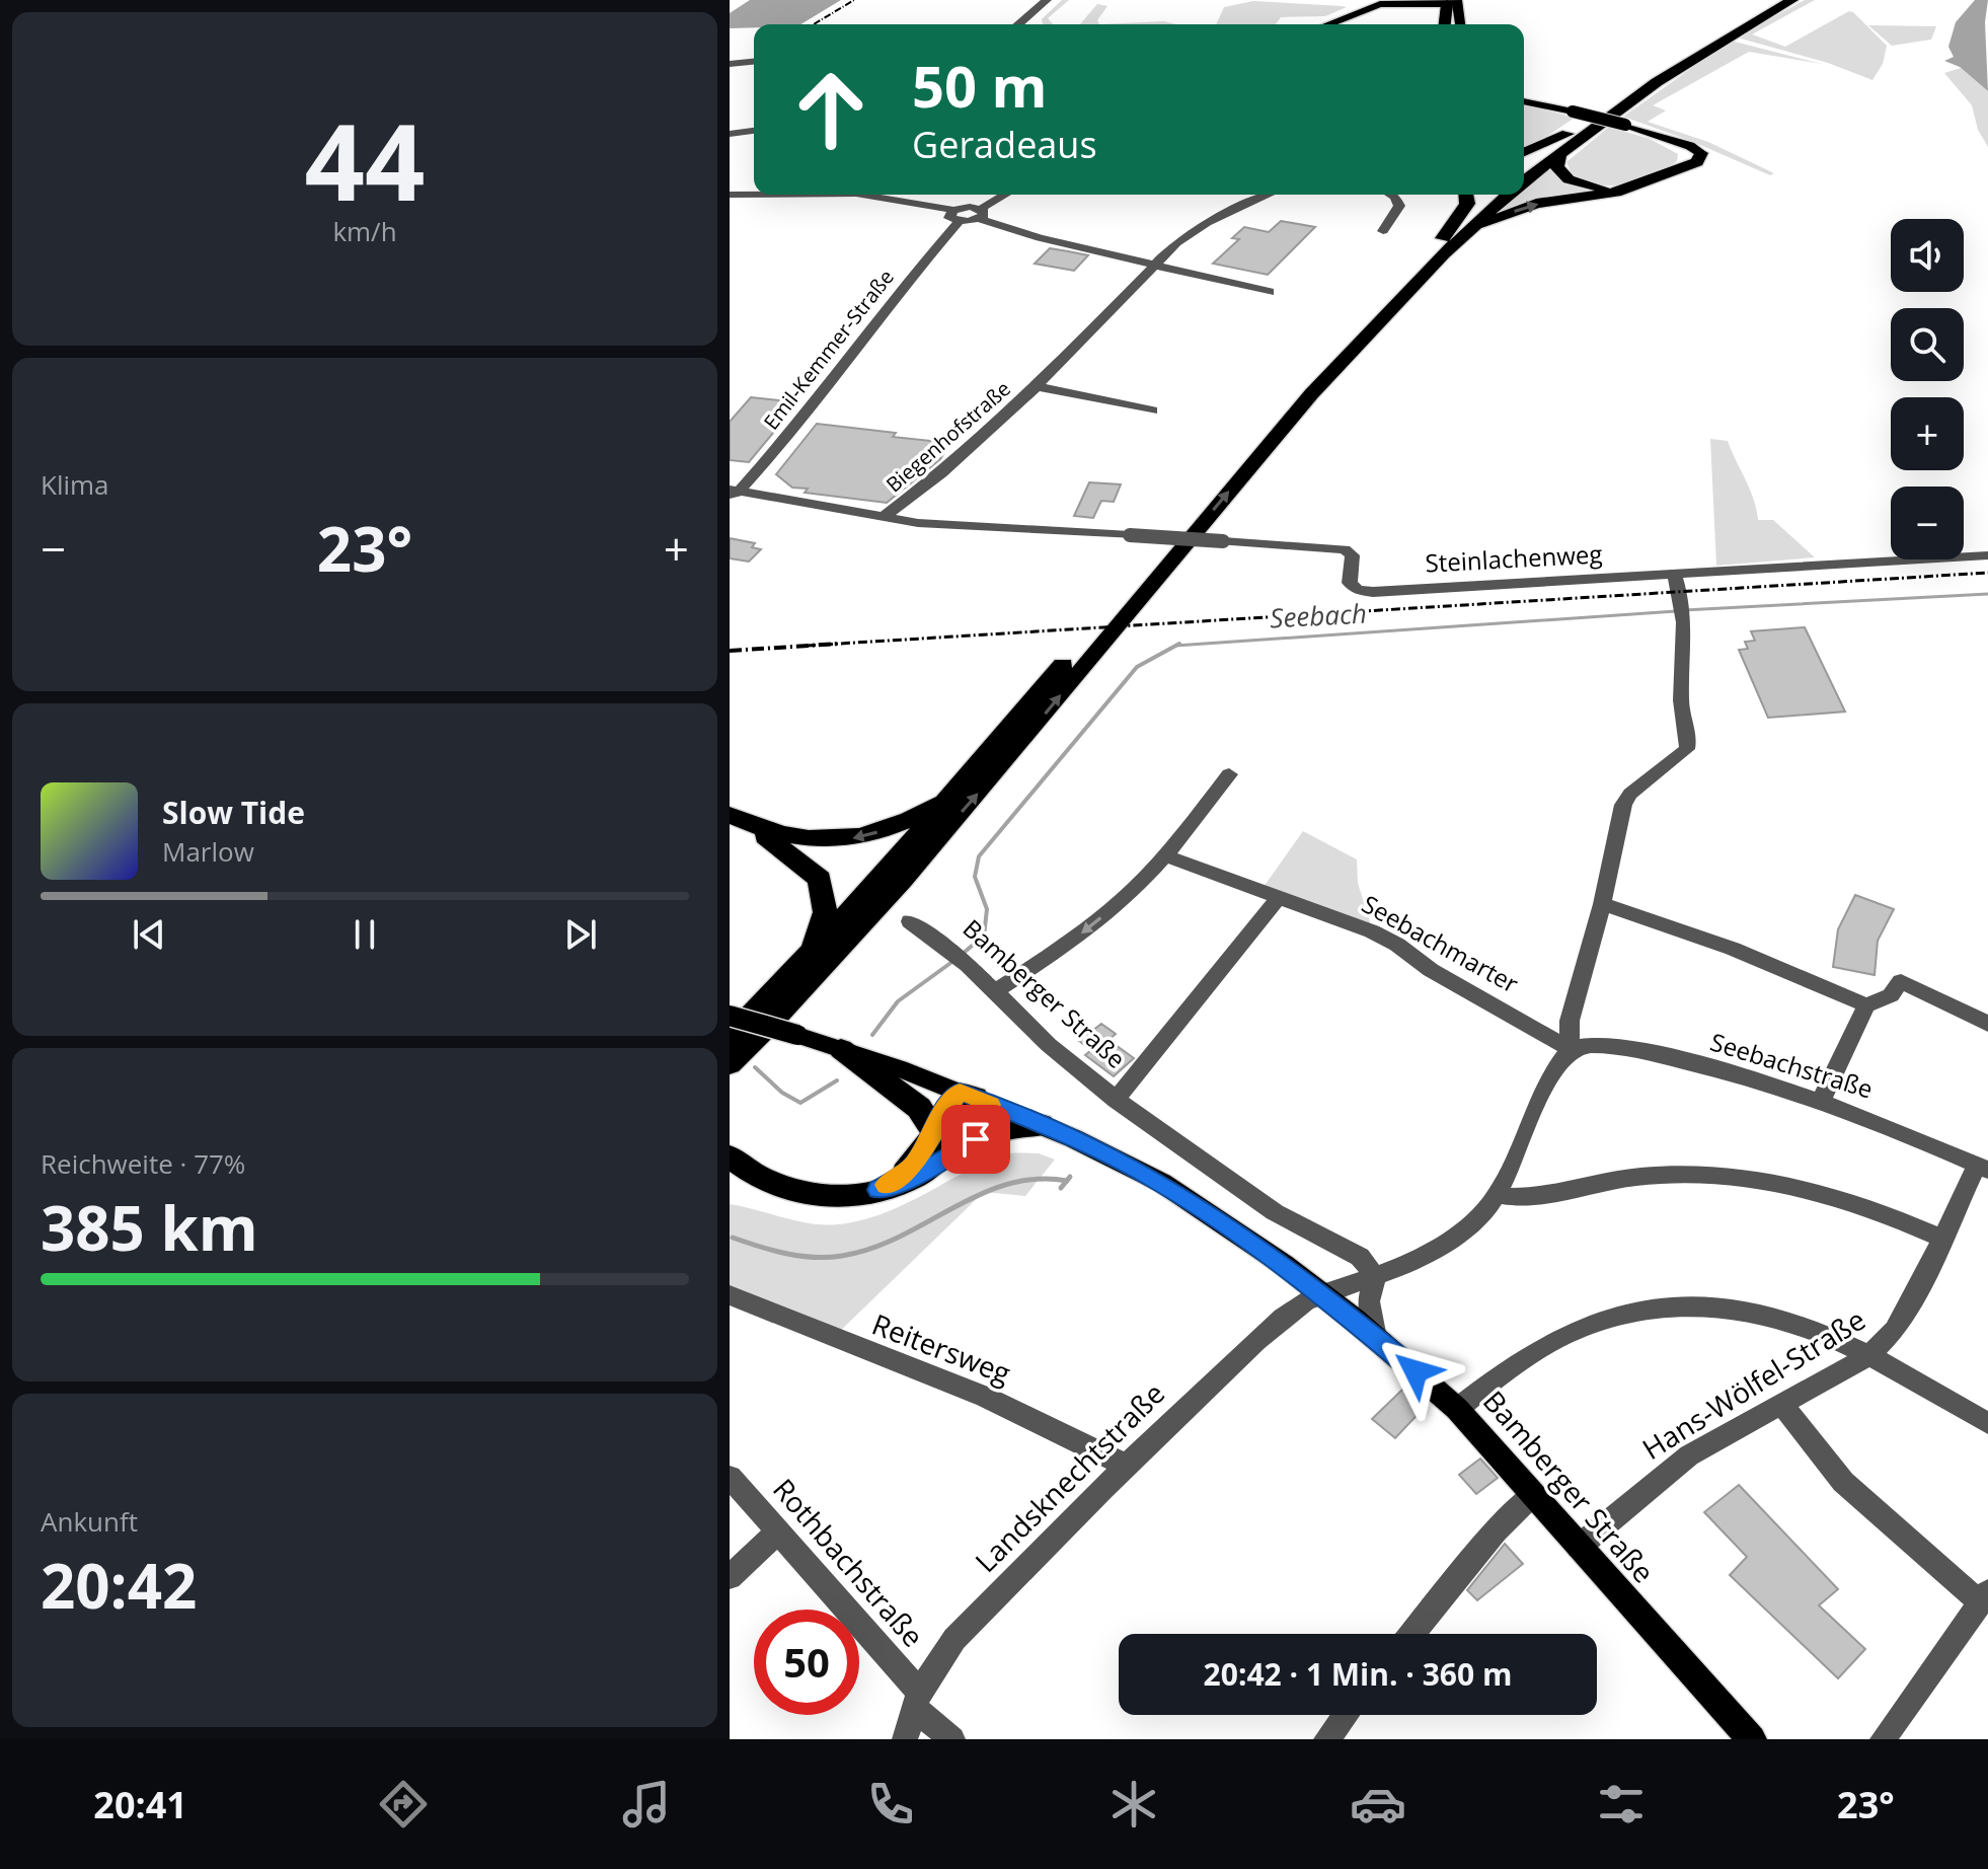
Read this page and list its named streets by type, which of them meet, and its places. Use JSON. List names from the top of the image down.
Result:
{
  "streets": {
    "main road": ["Bamberger Straße"],
    "street": [
      "Emil-Kemmer-Straße",
      "Biegenhofstraße",
      "Steinlachenweg",
      "Seebachmarter",
      "Seebachstraße",
      "Reitersweg",
      "Hans-Wölfel-Straße",
      "Landsknechtstraße",
      "Rothbachstraße"
    ]
  },
  "crossings": [
    ["Biegenhofstraße", "Steinlachenweg"],
    ["Seebachmarter", "Seebachstraße"],
    ["Bamberger Straße", "Hans-Wölfel-Straße"],
    ["Bamberger Straße", "Landsknechtstraße"],
    ["Seebachstraße", "Hans-Wölfel-Straße"],
    ["Reitersweg", "Landsknechtstraße"],
    ["Landsknechtstraße", "Rothbachstraße"]
  ],
  "water": ["Seebach"],
  "page": {
    "tile": [
      ["44", "km/h"],
      "Klima",
      ["Reichweite · 77%", "385 km"],
      ["Ankunft", "20:42"]
    ],
    "turn": ["50 m", "Geradeaus"],
    "map_buttons": ["+", "−"],
    "heat": ["−", "23°", "+"],
    "song": ["Slow Tide", "Marlow"],
    "limit": "50",
    "trip": "20:42 · 1 Min. · 360 m",
    "tabs": ["20:41", "23°"]
  }
}
